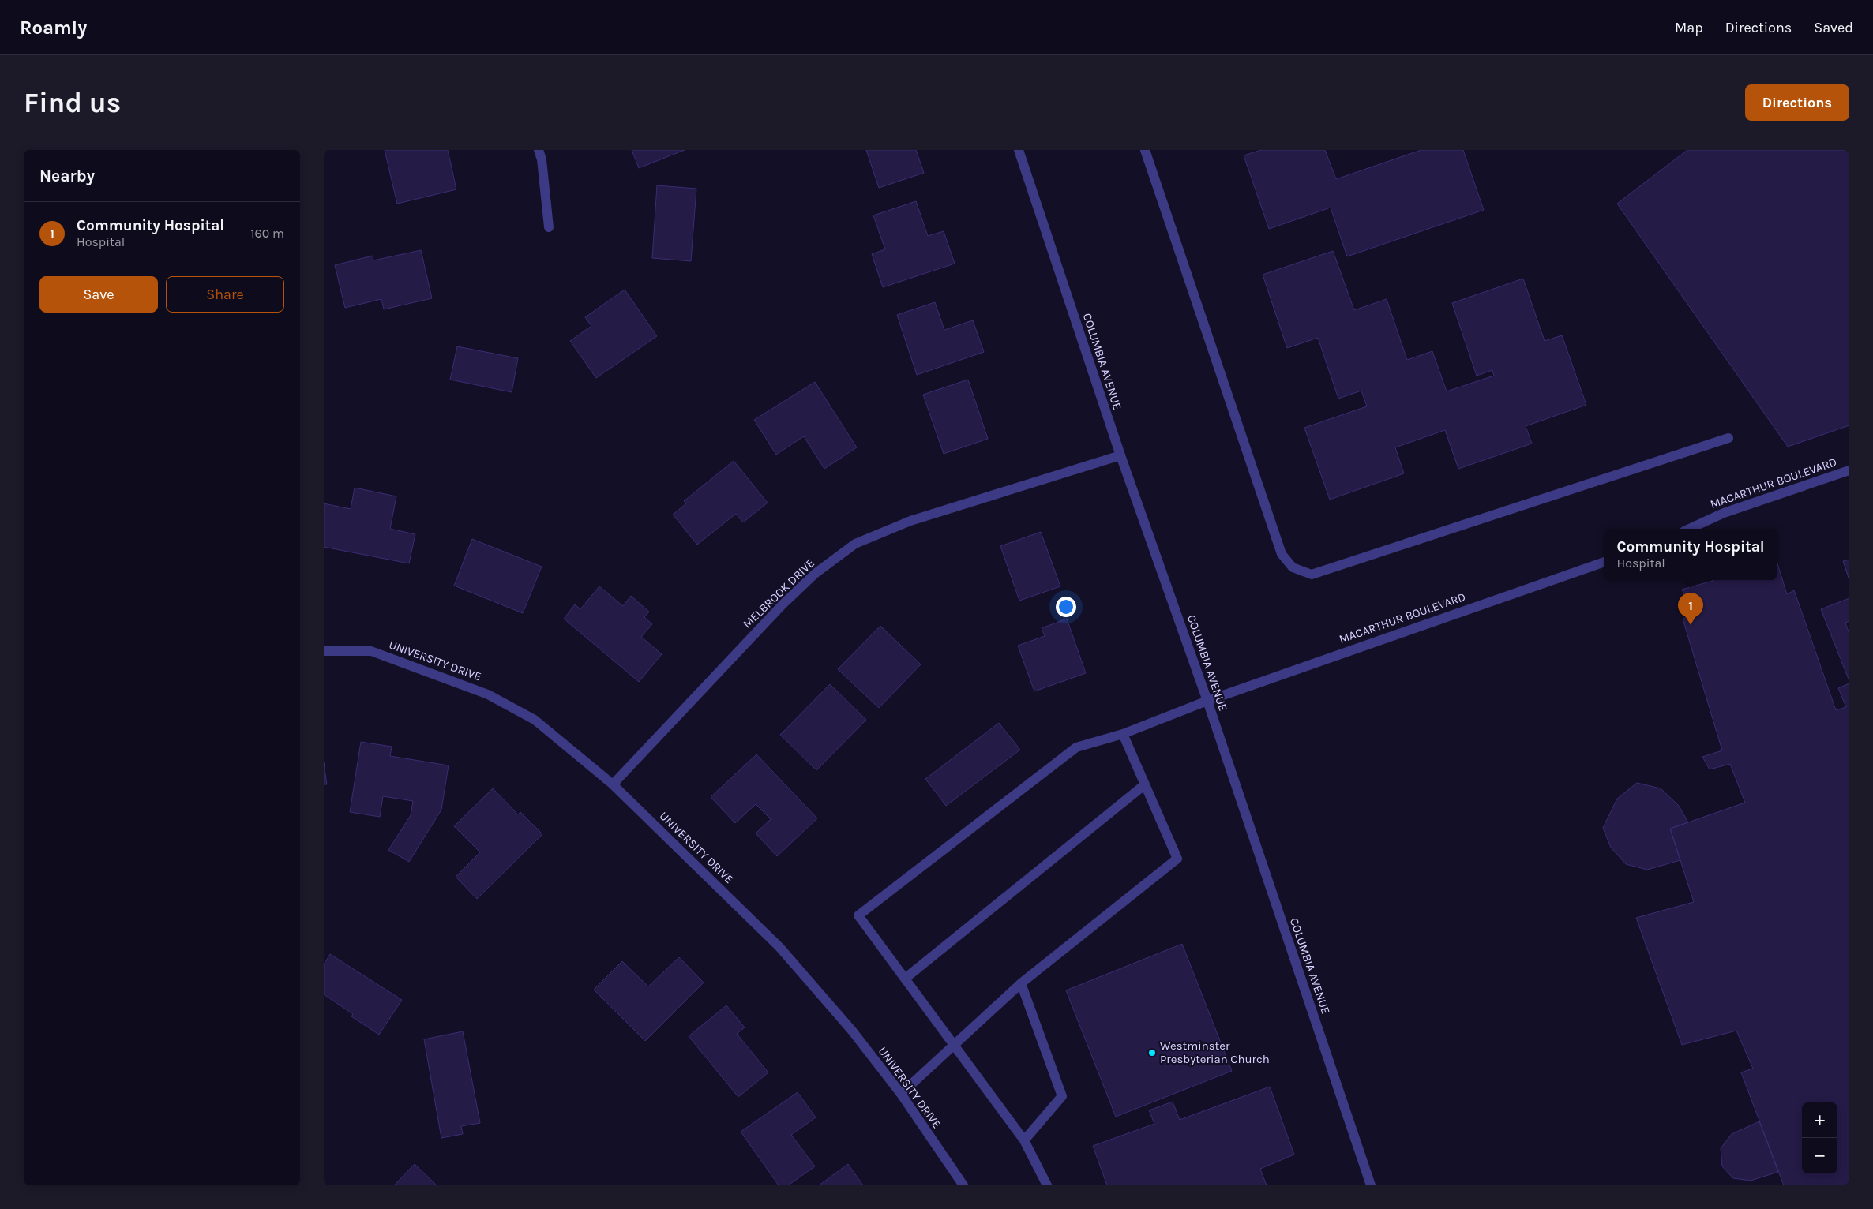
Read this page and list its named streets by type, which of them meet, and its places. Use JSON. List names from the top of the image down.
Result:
{
  "streets": {
    "street": [
      "COLUMBIA AVENUE",
      "MACARTHUR BOULEVARD",
      "MELBROOK DRIVE",
      "UNIVERSITY DRIVE"
    ]
  },
  "crossings": [
    ["COLUMBIA AVENUE", "MACARTHUR BOULEVARD"],
    ["COLUMBIA AVENUE", "MELBROOK DRIVE"],
    ["MELBROOK DRIVE", "UNIVERSITY DRIVE"]
  ],
  "places": ["Westminster Presbyterian Church"],
  "page": {
    "header": "Roamly",
    "nav": ["Map", "Directions", "Saved"],
    "buttons": [
      "Directions",
      ["Save", "Share"]
    ],
    "title": "Find us",
    "heading": "Nearby",
    "list": [
      {
        "mark": "1",
        "name": "Community Hospital",
        "note": "Hospital",
        "value": "160 m"
      }
    ],
    "popup": ["Community Hospital", "Hospital"],
    "pins": "1",
    "map_buttons": ["+", "−"]
  }
}
